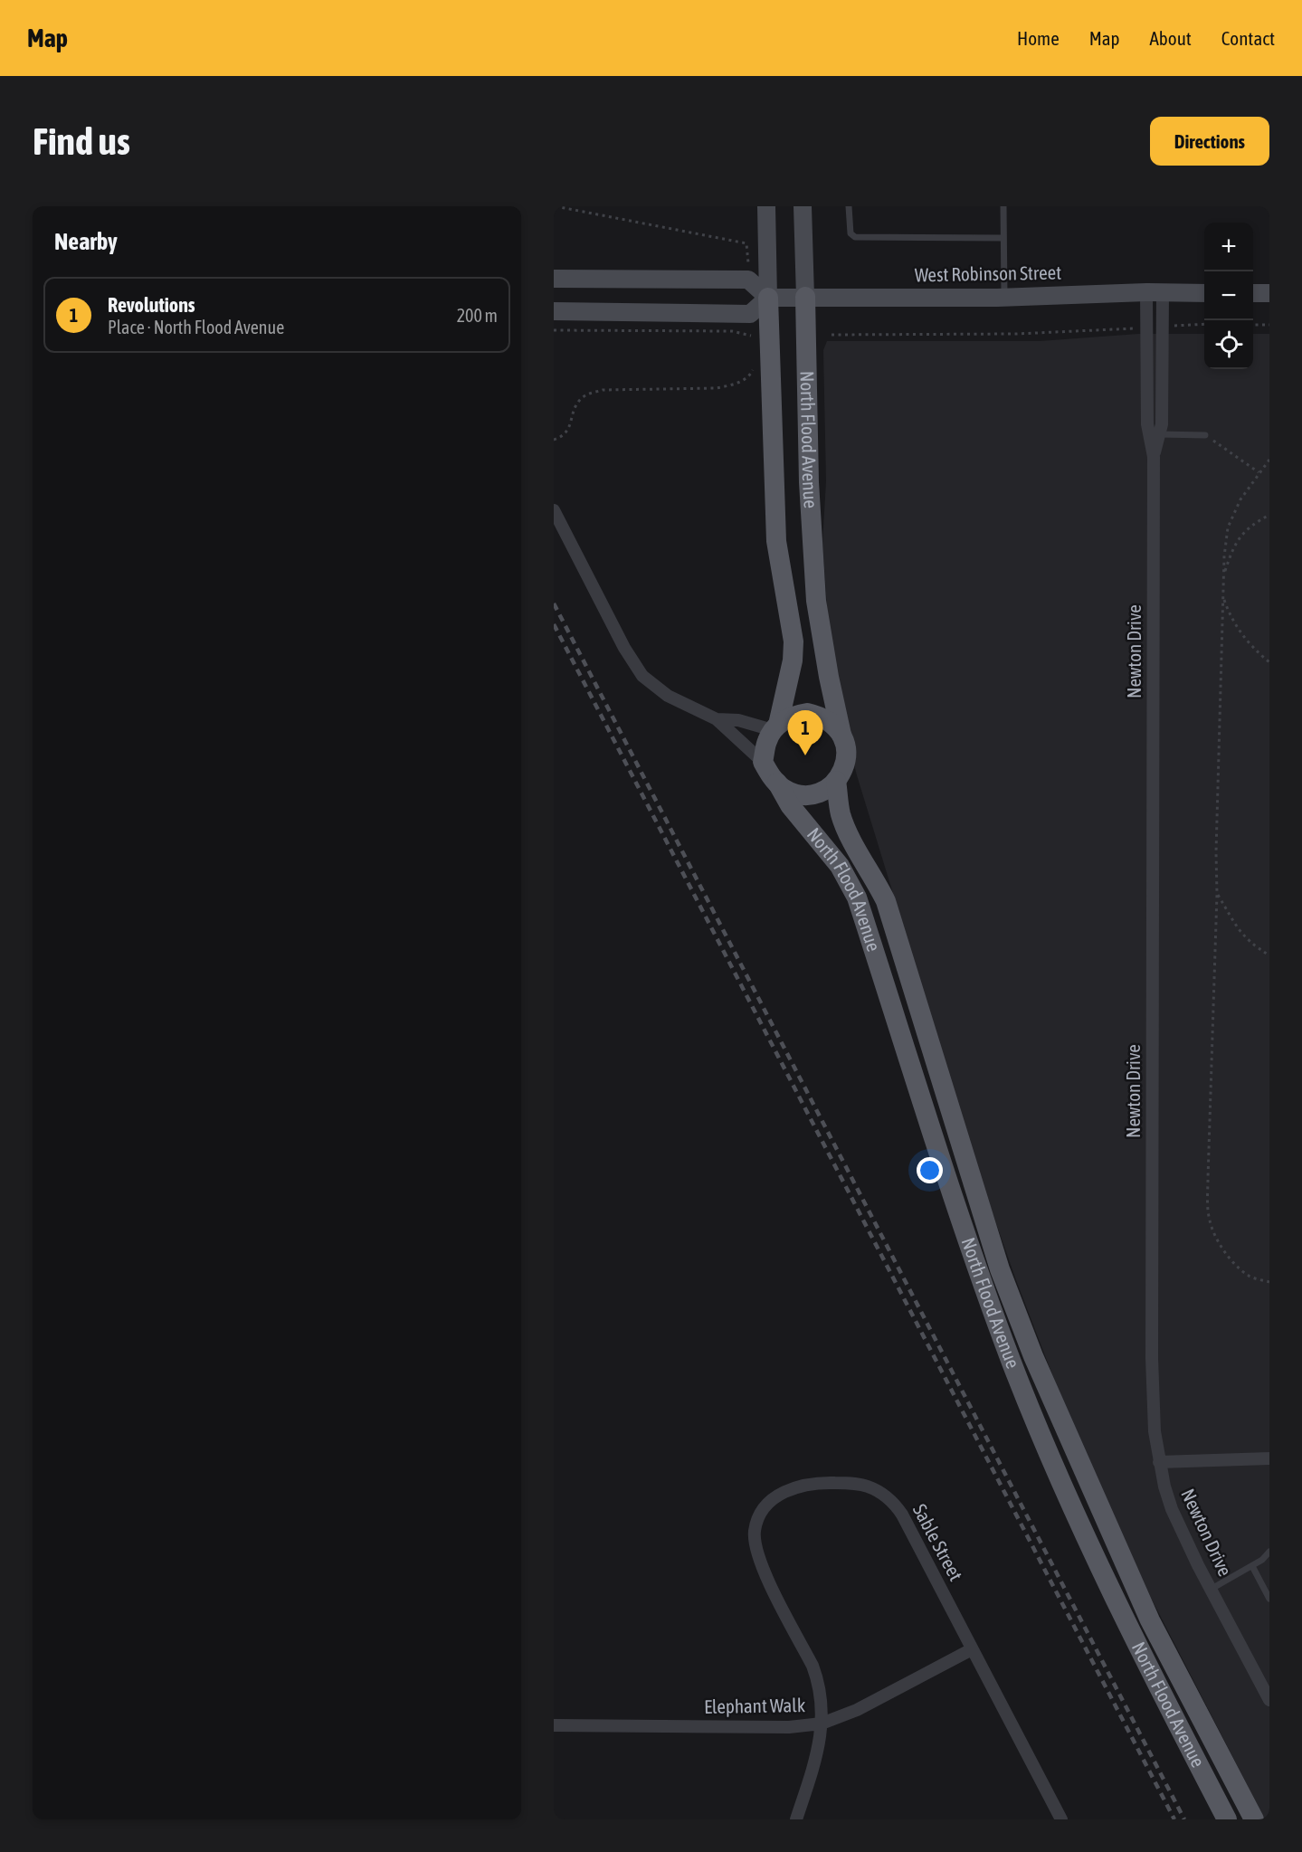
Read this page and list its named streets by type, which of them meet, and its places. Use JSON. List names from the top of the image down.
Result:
{
  "streets": {
    "main road": ["West Robinson Street", "North Flood Avenue"],
    "street": ["Newton Drive", "Sable Street", "Elephant Walk"]
  },
  "crossings": [
    ["West Robinson Street", "North Flood Avenue"],
    ["West Robinson Street", "Newton Drive"],
    ["Sable Street", "Elephant Walk"]
  ],
  "page": {
    "header": "Map",
    "nav": [
      "Home",
      "Map",
      "About",
      "Contact"
    ],
    "buttons": "Directions",
    "title": "Find us",
    "heading": "Nearby",
    "map_buttons": ["+", "−"],
    "list": [
      {
        "mark": "1",
        "name": "Revolutions",
        "note": "Place · North Flood Avenue",
        "value": "200 m"
      }
    ],
    "pins": "1"
  }
}
